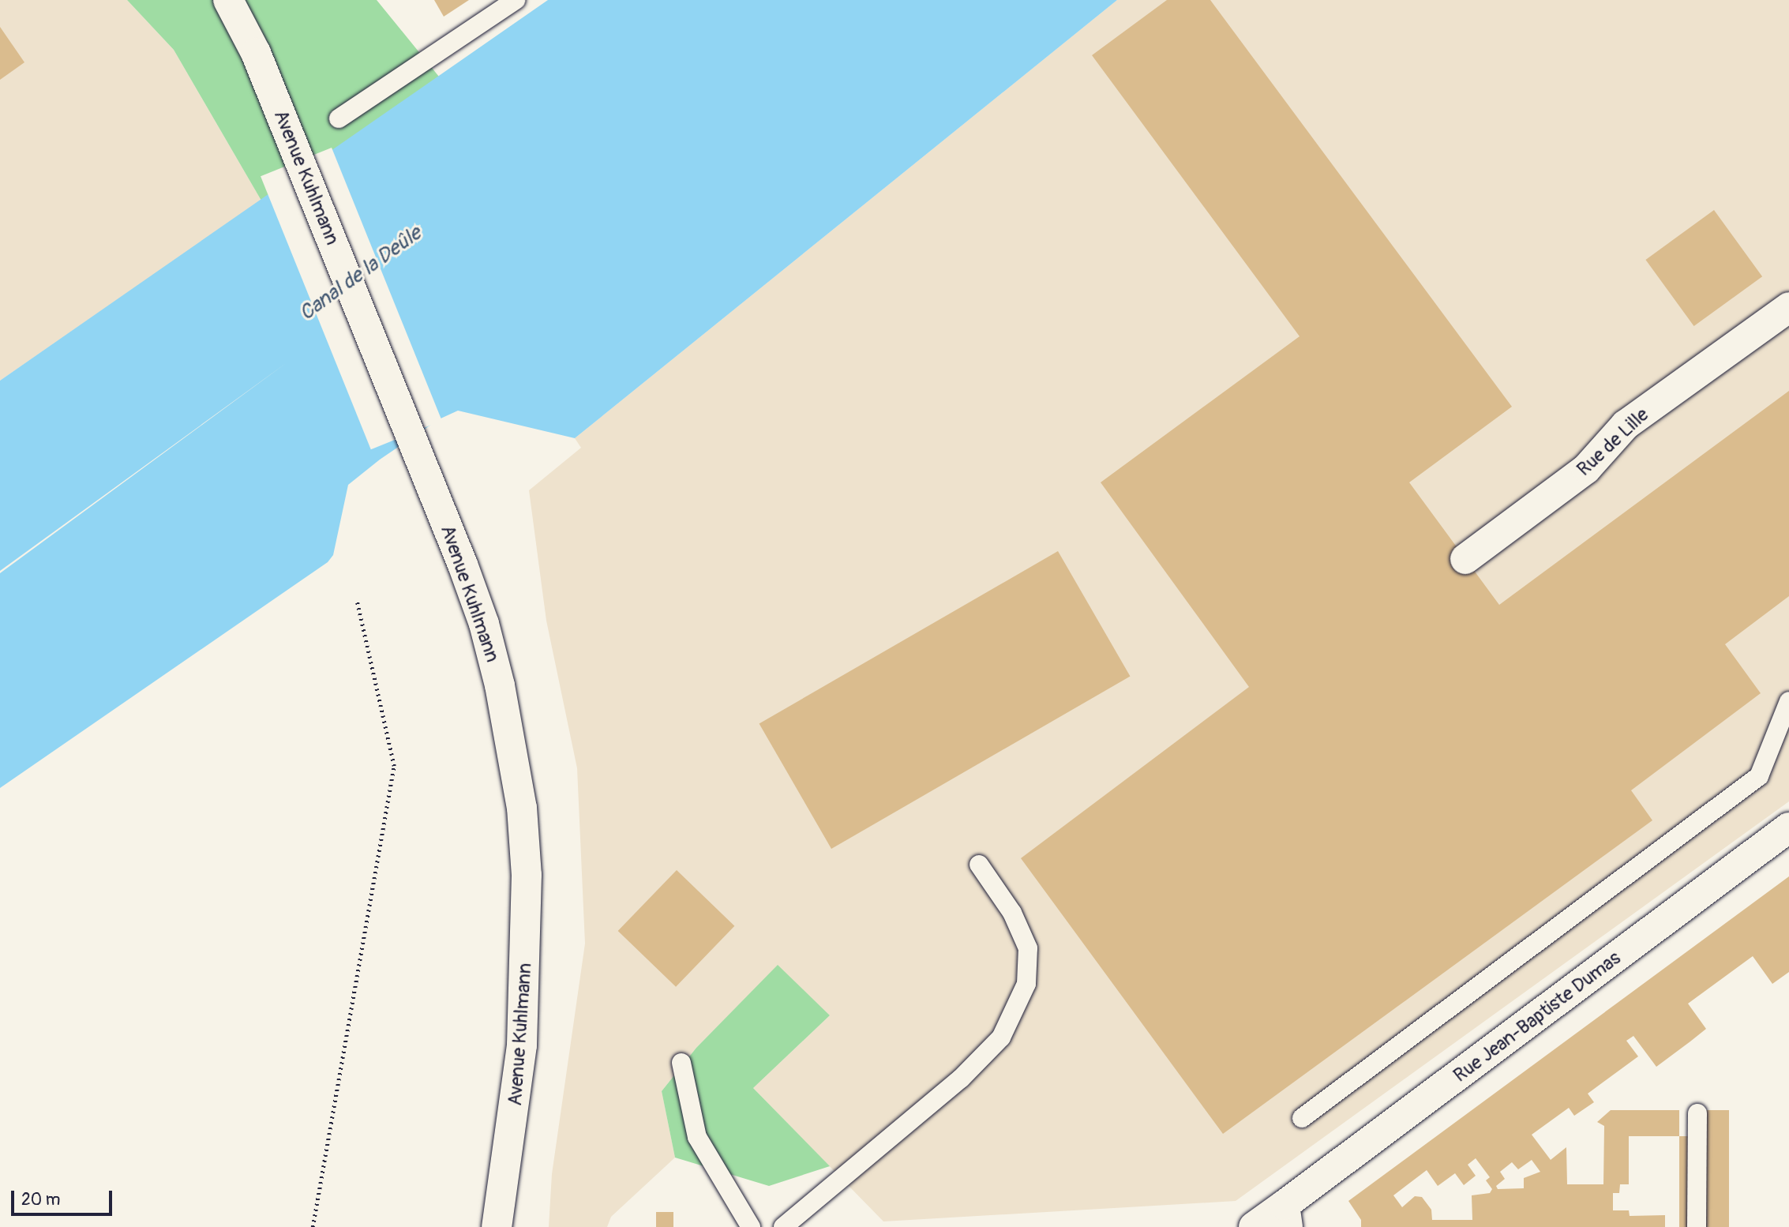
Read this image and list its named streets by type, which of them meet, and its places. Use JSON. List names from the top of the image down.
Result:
{
  "streets": {
    "street": ["Avenue Kuhlmann", "Rue de Lille", "Rue Jean-Baptiste Dumas"]
  },
  "water": ["Canal de la Deûle"],
  "scale_bar": "20 m"
}
